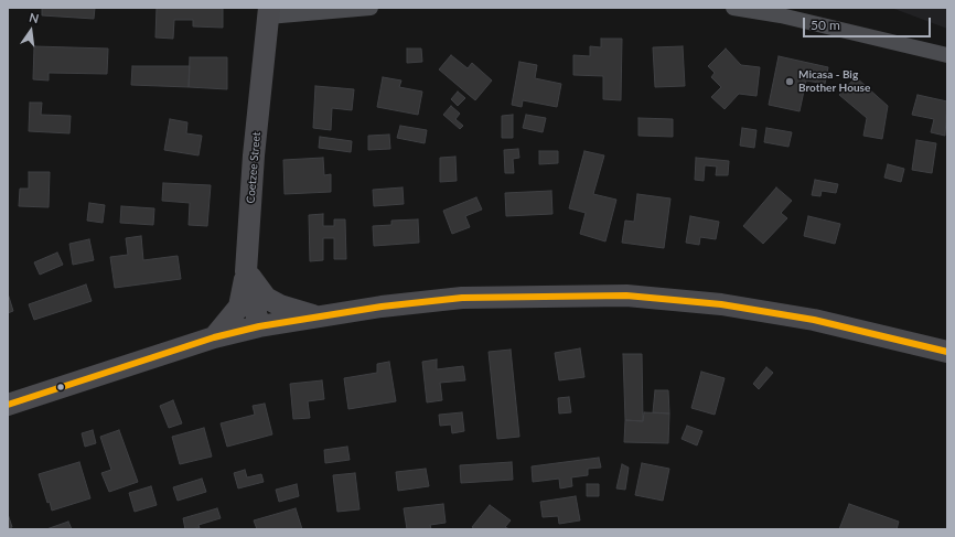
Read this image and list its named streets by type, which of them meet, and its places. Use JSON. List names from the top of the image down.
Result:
{
  "streets": {
    "street": ["Coetzee Street"]
  },
  "places": ["Micasa - Big Brother House"],
  "scale_bar": "50 m",
  "north": "top"
}
